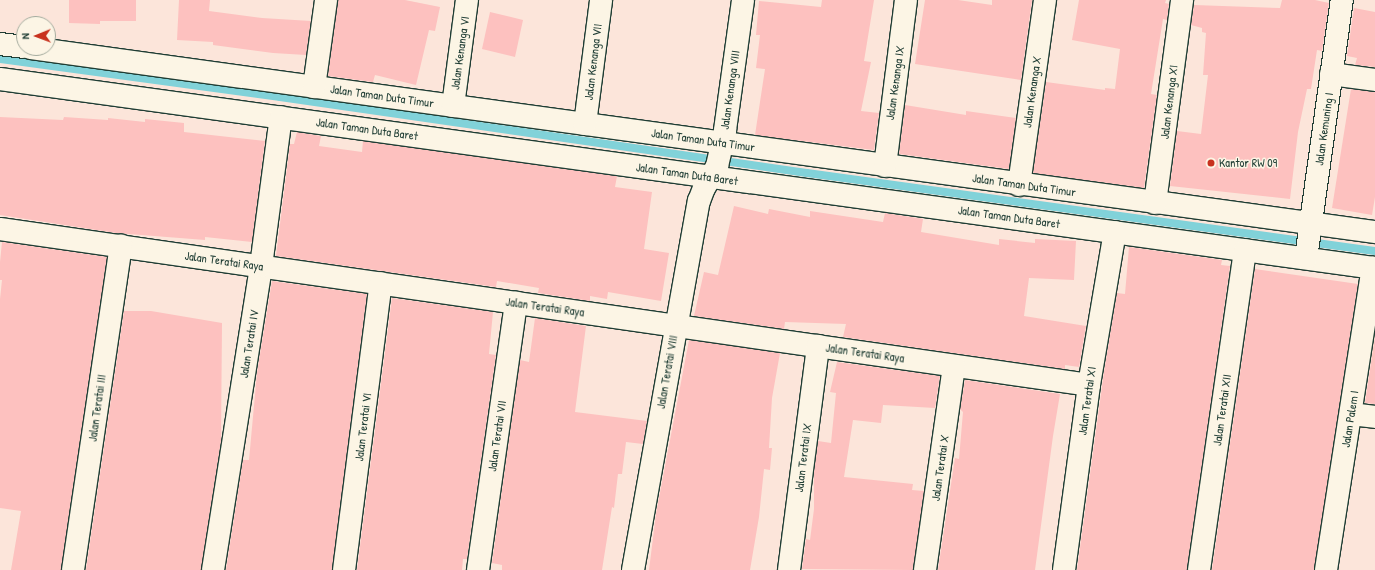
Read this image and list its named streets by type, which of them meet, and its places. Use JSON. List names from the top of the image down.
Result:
{
  "streets": {
    "street": [
      "Jalan Kenanga VI",
      "Jalan Kenanga VII",
      "Jalan Kenanga IX",
      "Jalan Kenanga VIII",
      "Jalan Kenanga X",
      "Jalan Taman Duta Timur",
      "Jalan Kenanga XI",
      "Jalan Taman Duta Baret",
      "Jalan Kemuning I",
      "Jalan Teratai Raya",
      "Jalan Teratai IV",
      "Jalan Teratai VIII",
      "Jalan Teratai XI",
      "Jalan Teratai III",
      "Jalan Teratai XII",
      "Jalan Palem I",
      "Jalan Teratai VI",
      "Jalan Teratai VII",
      "Jalan Teratai IX",
      "Jalan Teratai X"
    ]
  },
  "crossings": [
    ["Jalan Kenanga VI", "Jalan Taman Duta Timur"],
    ["Jalan Kenanga VII", "Jalan Taman Duta Timur"],
    ["Jalan Kenanga IX", "Jalan Taman Duta Timur"],
    ["Jalan Kenanga VIII", "Jalan Taman Duta Timur"],
    ["Jalan Kenanga VIII", "Jalan Taman Duta Baret"],
    ["Jalan Kenanga VIII", "Jalan Teratai VIII"],
    ["Jalan Kenanga X", "Jalan Taman Duta Timur"],
    ["Jalan Taman Duta Timur", "Jalan Kenanga XI"],
    ["Jalan Taman Duta Timur", "Jalan Taman Duta Baret"],
    ["Jalan Taman Duta Timur", "Jalan Kemuning I"],
    ["Jalan Taman Duta Timur", "Jalan Teratai VIII"],
    ["Jalan Taman Duta Baret", "Jalan Kemuning I"],
    ["Jalan Taman Duta Baret", "Jalan Teratai IV"],
    ["Jalan Taman Duta Baret", "Jalan Teratai VIII"],
    ["Jalan Taman Duta Baret", "Jalan Teratai XI"],
    ["Jalan Taman Duta Baret", "Jalan Teratai XII"],
    ["Jalan Taman Duta Baret", "Jalan Palem I"],
    ["Jalan Teratai Raya", "Jalan Teratai IV"],
    ["Jalan Teratai Raya", "Jalan Teratai VIII"],
    ["Jalan Teratai Raya", "Jalan Teratai XI"],
    ["Jalan Teratai Raya", "Jalan Teratai III"],
    ["Jalan Teratai Raya", "Jalan Teratai VI"],
    ["Jalan Teratai Raya", "Jalan Teratai VII"],
    ["Jalan Teratai Raya", "Jalan Teratai IX"],
    ["Jalan Teratai Raya", "Jalan Teratai X"]
  ],
  "places": ["Kantor RW 09"],
  "north": "left"
}
